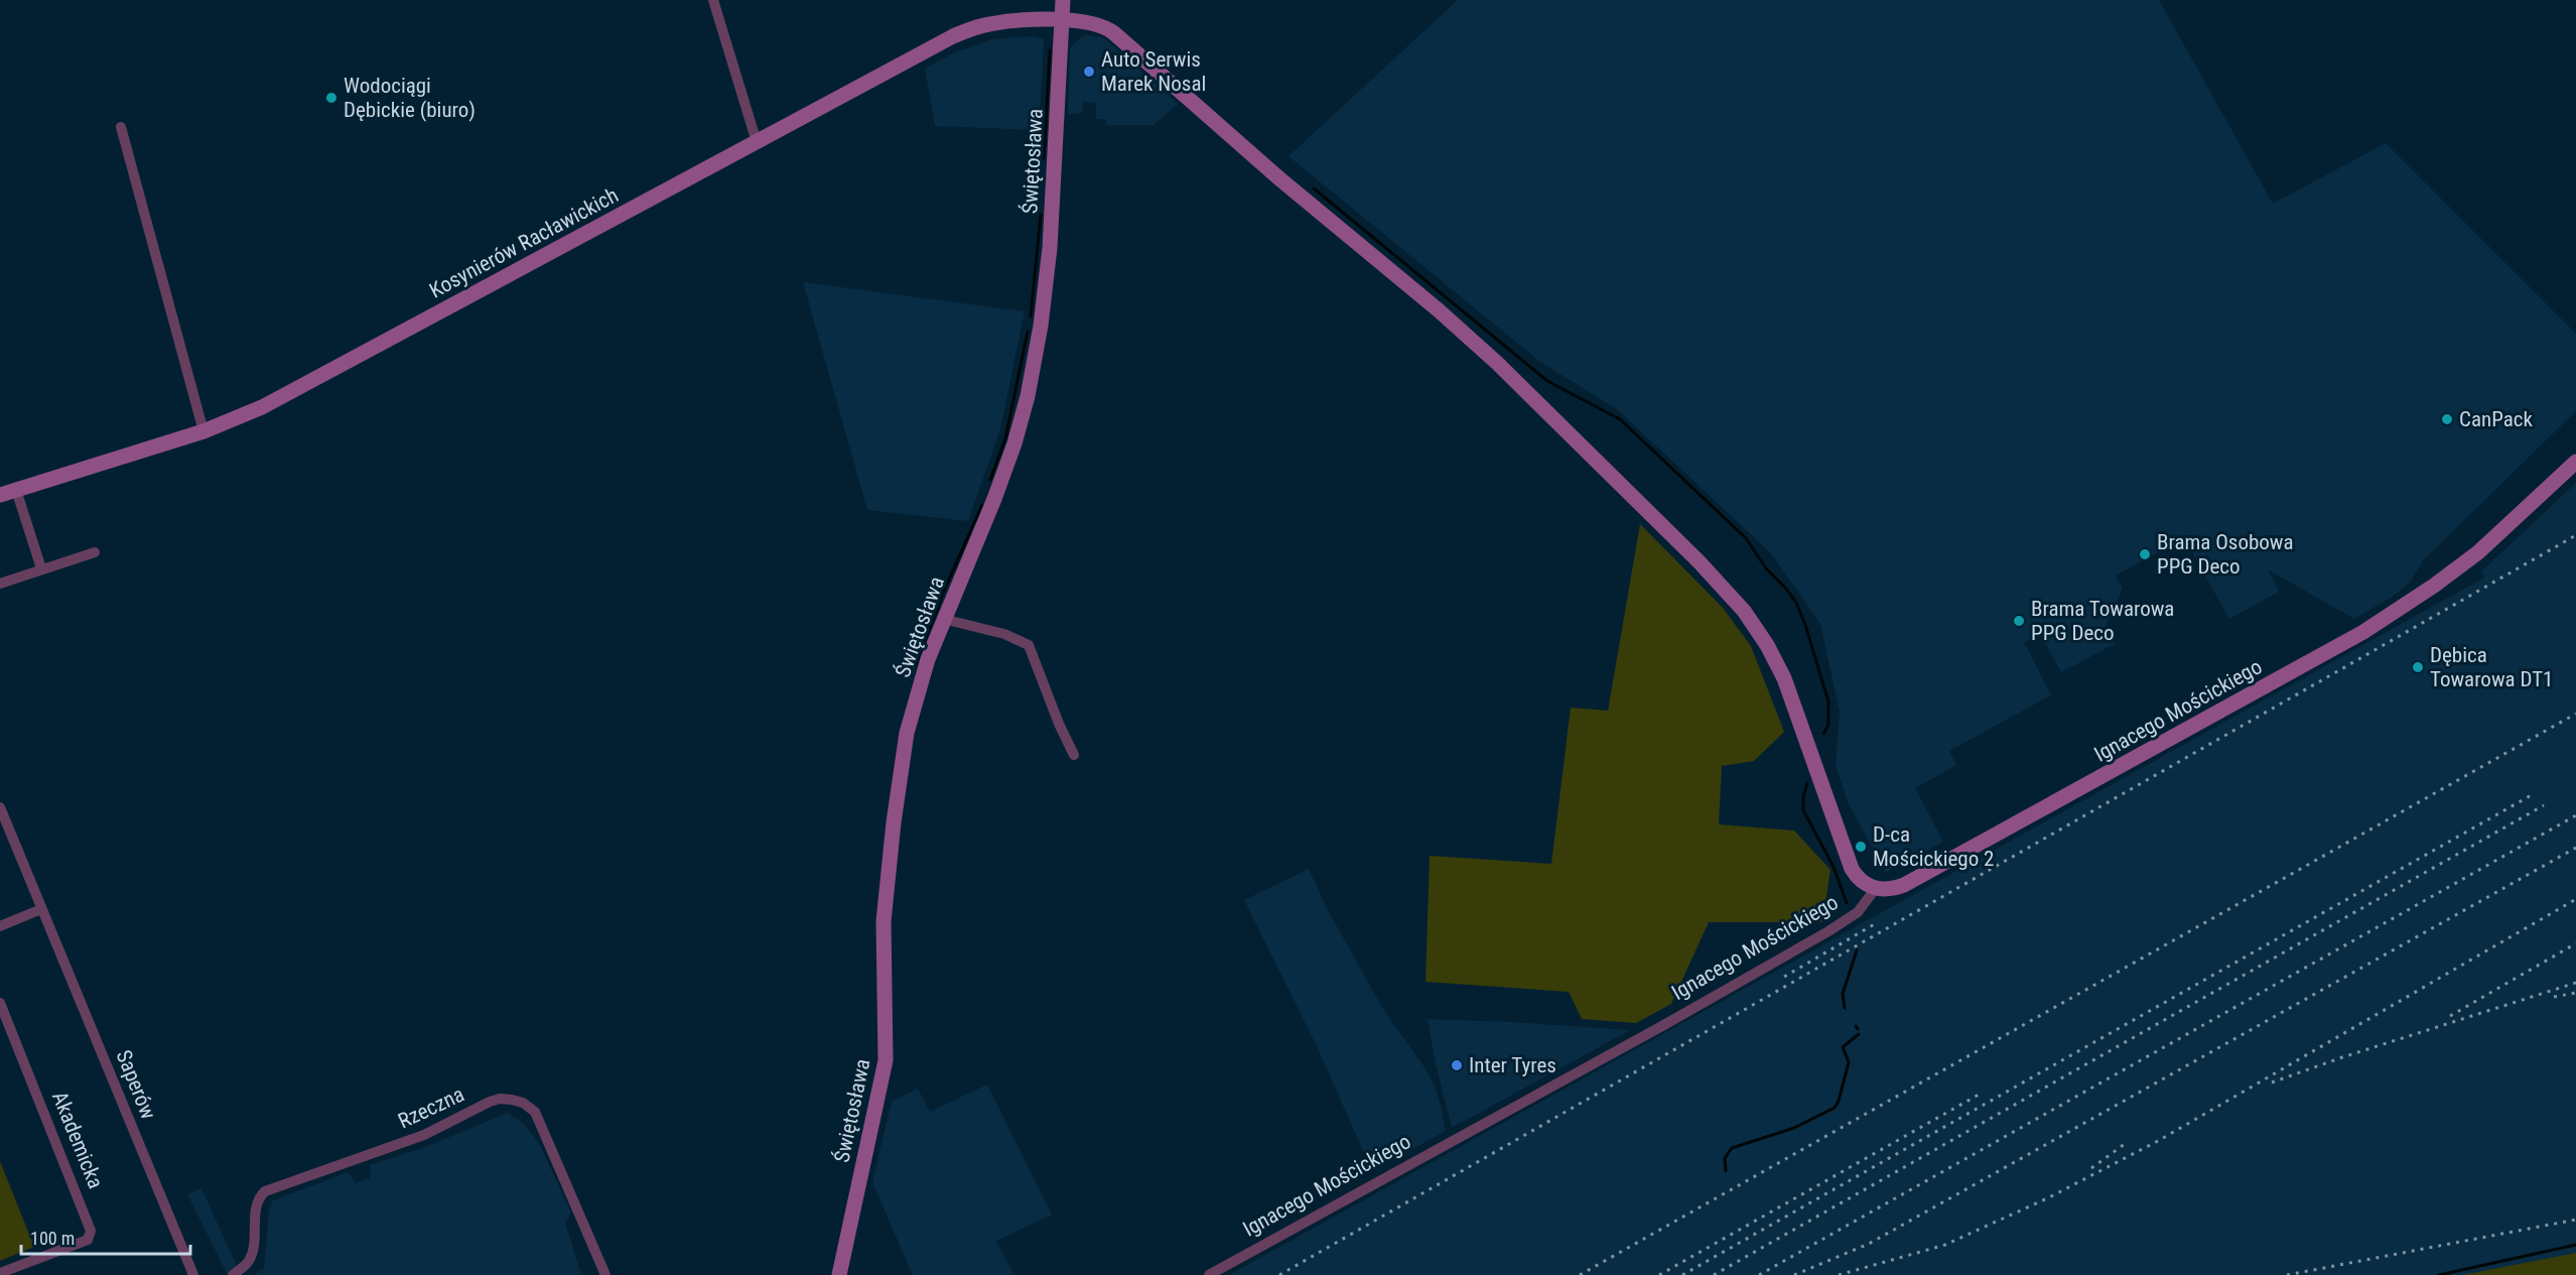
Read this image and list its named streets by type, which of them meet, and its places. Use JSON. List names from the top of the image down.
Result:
{
  "streets": {
    "street": [
      "Świętosława",
      "Kosynierów Racławickich",
      "Ignacego Mościckiego",
      "Saperów",
      "Rzeczna",
      "Akademicka"
    ]
  },
  "crossings": [
    ["Świętosława", "Kosynierów Racławickich"],
    ["Kosynierów Racławickich", "Ignacego Mościckiego"]
  ],
  "places": [
    "Auto Serwis Marek Nosal",
    "Wodociągi Dębickie (biuro)",
    "CanPack",
    "Brama Osobowa PPG Deco",
    "Brama Towarowa PPG Deco",
    "Dębica Towarowa DT1",
    "D-ca Mościckiego 2",
    "Inter Tyres"
  ],
  "scale_bar": "100 m"
}
